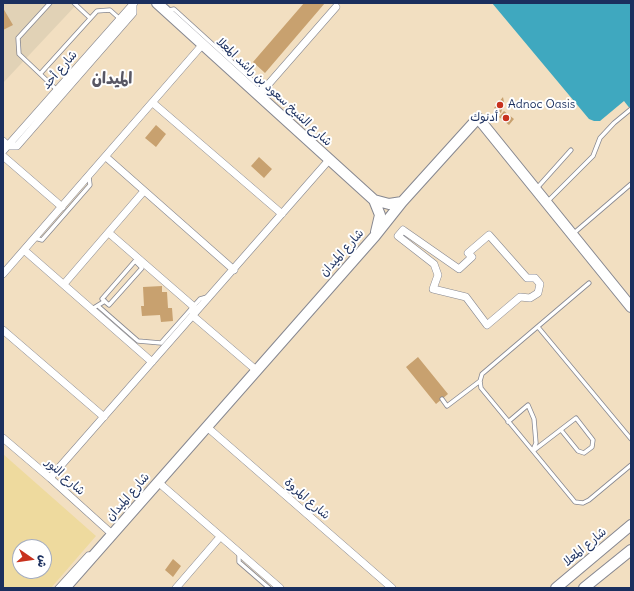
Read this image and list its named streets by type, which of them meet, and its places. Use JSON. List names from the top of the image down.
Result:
{
  "streets": {
    "street": [
      "شارع أحد",
      "شارع الشيخ سعود بن راشد المعلا",
      "شارع الميدان",
      "شارع النور",
      "شارع المروة",
      "شارع المعلا"
    ]
  },
  "crossings": [
    ["شارع الميدان", "شارع النور"],
    ["شارع الميدان", "شارع المروة"]
  ],
  "districts": ["الميدان"],
  "places": ["Adnoc Oasis", "أدنوك"],
  "north": "right"
}
